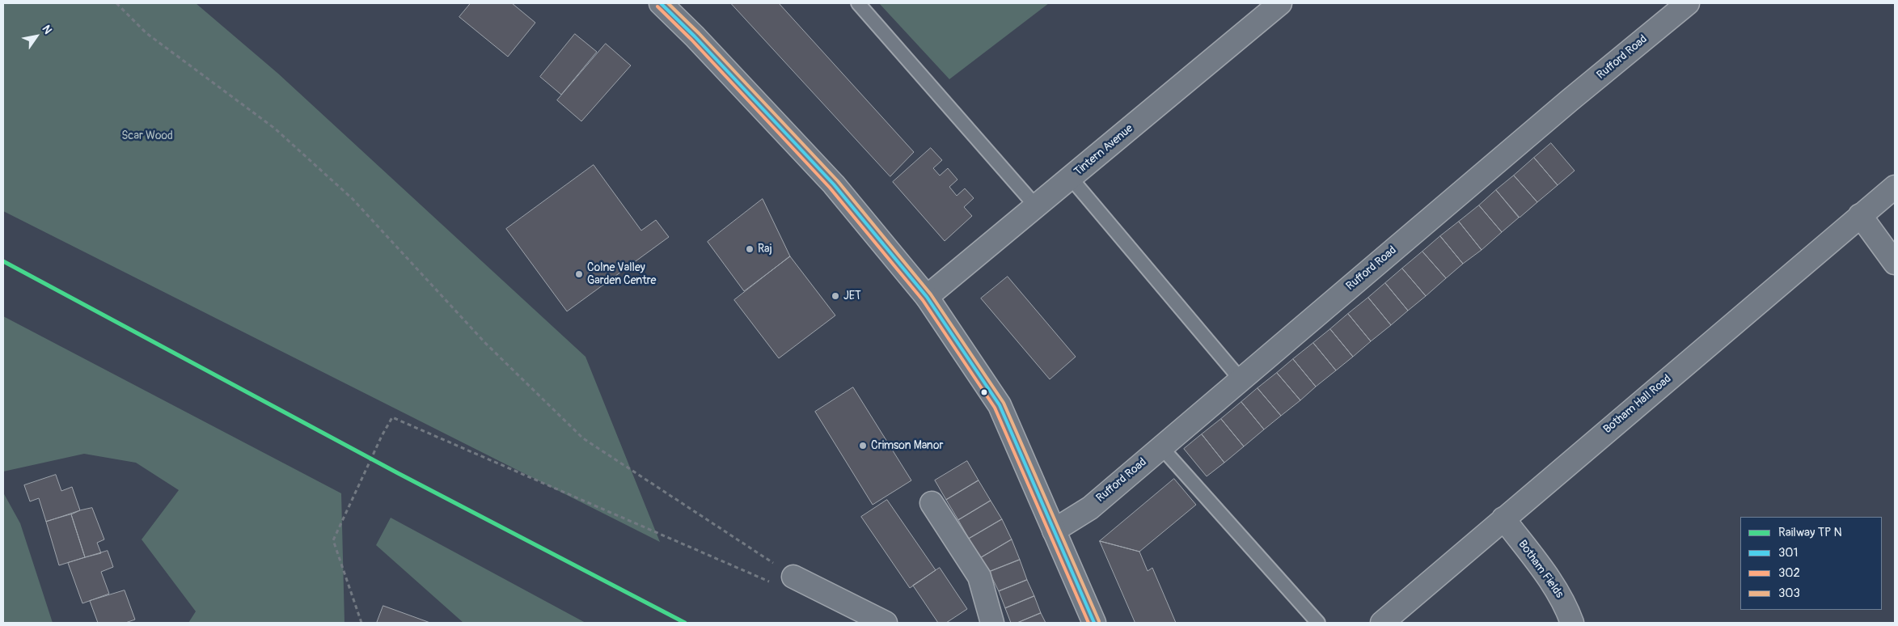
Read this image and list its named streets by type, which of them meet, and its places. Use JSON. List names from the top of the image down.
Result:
{
  "streets": {
    "street": [
      "Rufford Road",
      "Tintern Avenue",
      "Botham Hall Road",
      "Botham Fields"
    ]
  },
  "crossings": [
    ["Botham Hall Road", "Botham Fields"]
  ],
  "parks": ["Scar Wood"],
  "places": [
    "Raj",
    "Colne Valley Garden Centre",
    "JET",
    "Crimson Manor"
  ],
  "lines": ["transit line 301", "transit line 303", "transit line 302"],
  "legend": [
    "Railway TP N",
    "301",
    "302",
    "303"
  ],
  "north": "top right"
}
